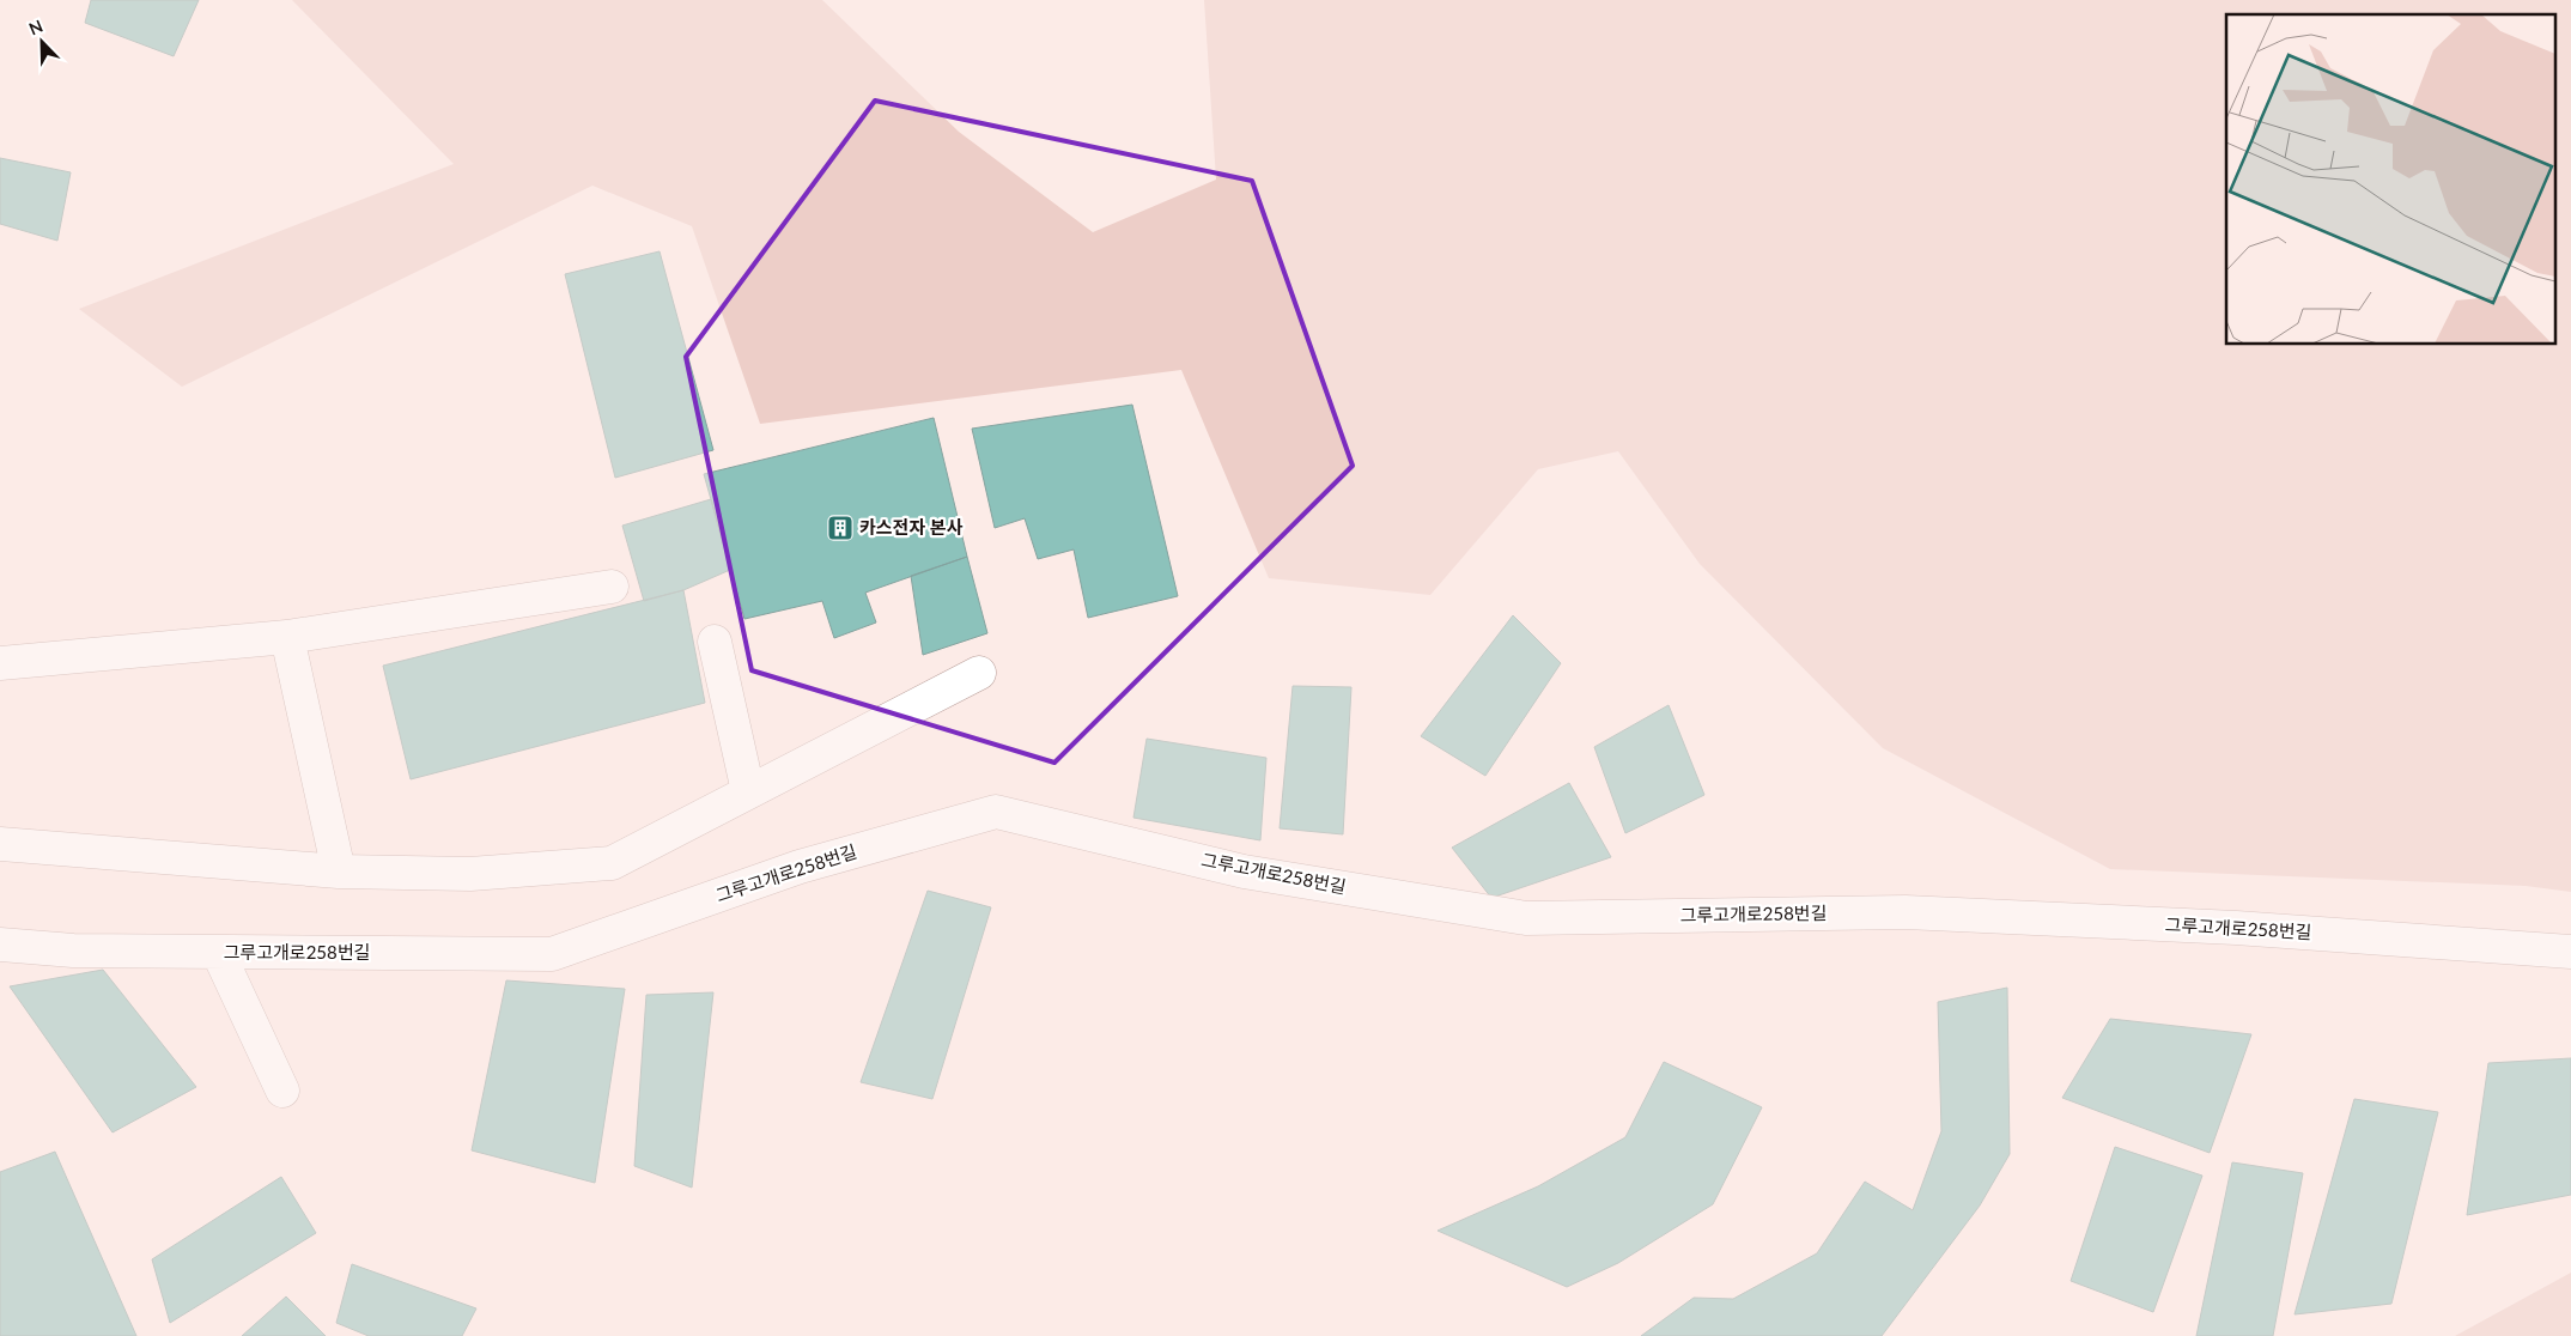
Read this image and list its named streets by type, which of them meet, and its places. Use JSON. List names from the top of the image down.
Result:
{
  "streets": {
    "street": ["그루고개로258번길"]
  },
  "places": {
    "building": ["카스전자 본사"]
  },
  "north": "top left"
}
